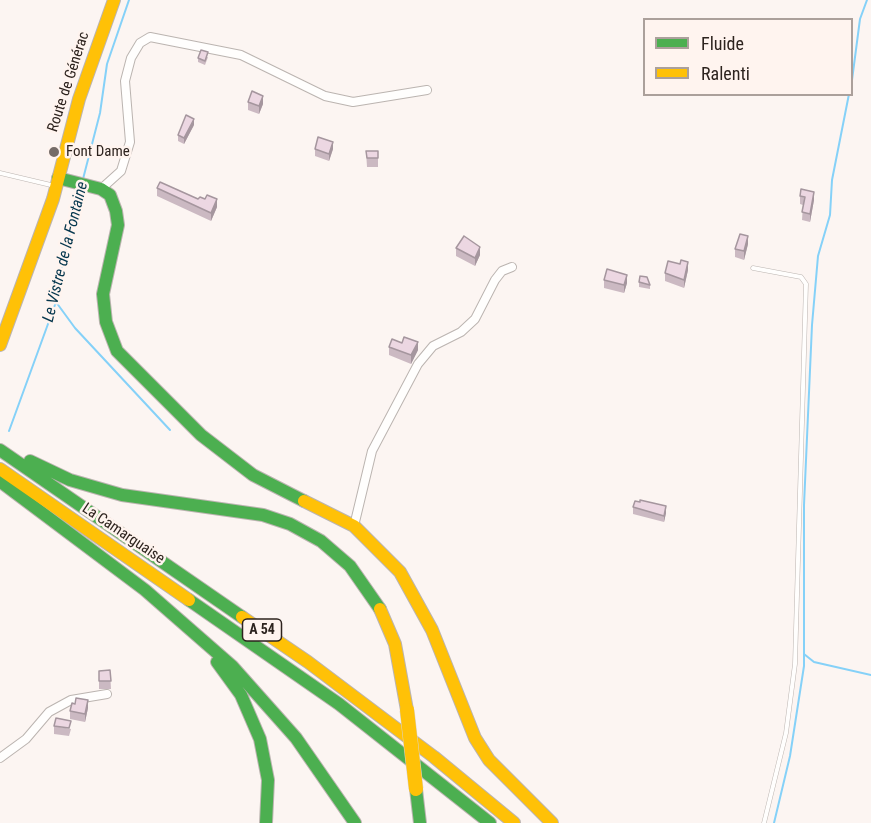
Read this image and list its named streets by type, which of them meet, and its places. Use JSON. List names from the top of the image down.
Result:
{
  "streets": {
    "main road": ["Route de Générac", "La Camarguaise", "A 54"]
  },
  "water": ["Le Vistre de la Fontaine"],
  "places": ["Font Dame"],
  "legend": ["Fluide", "Ralenti"]
}
